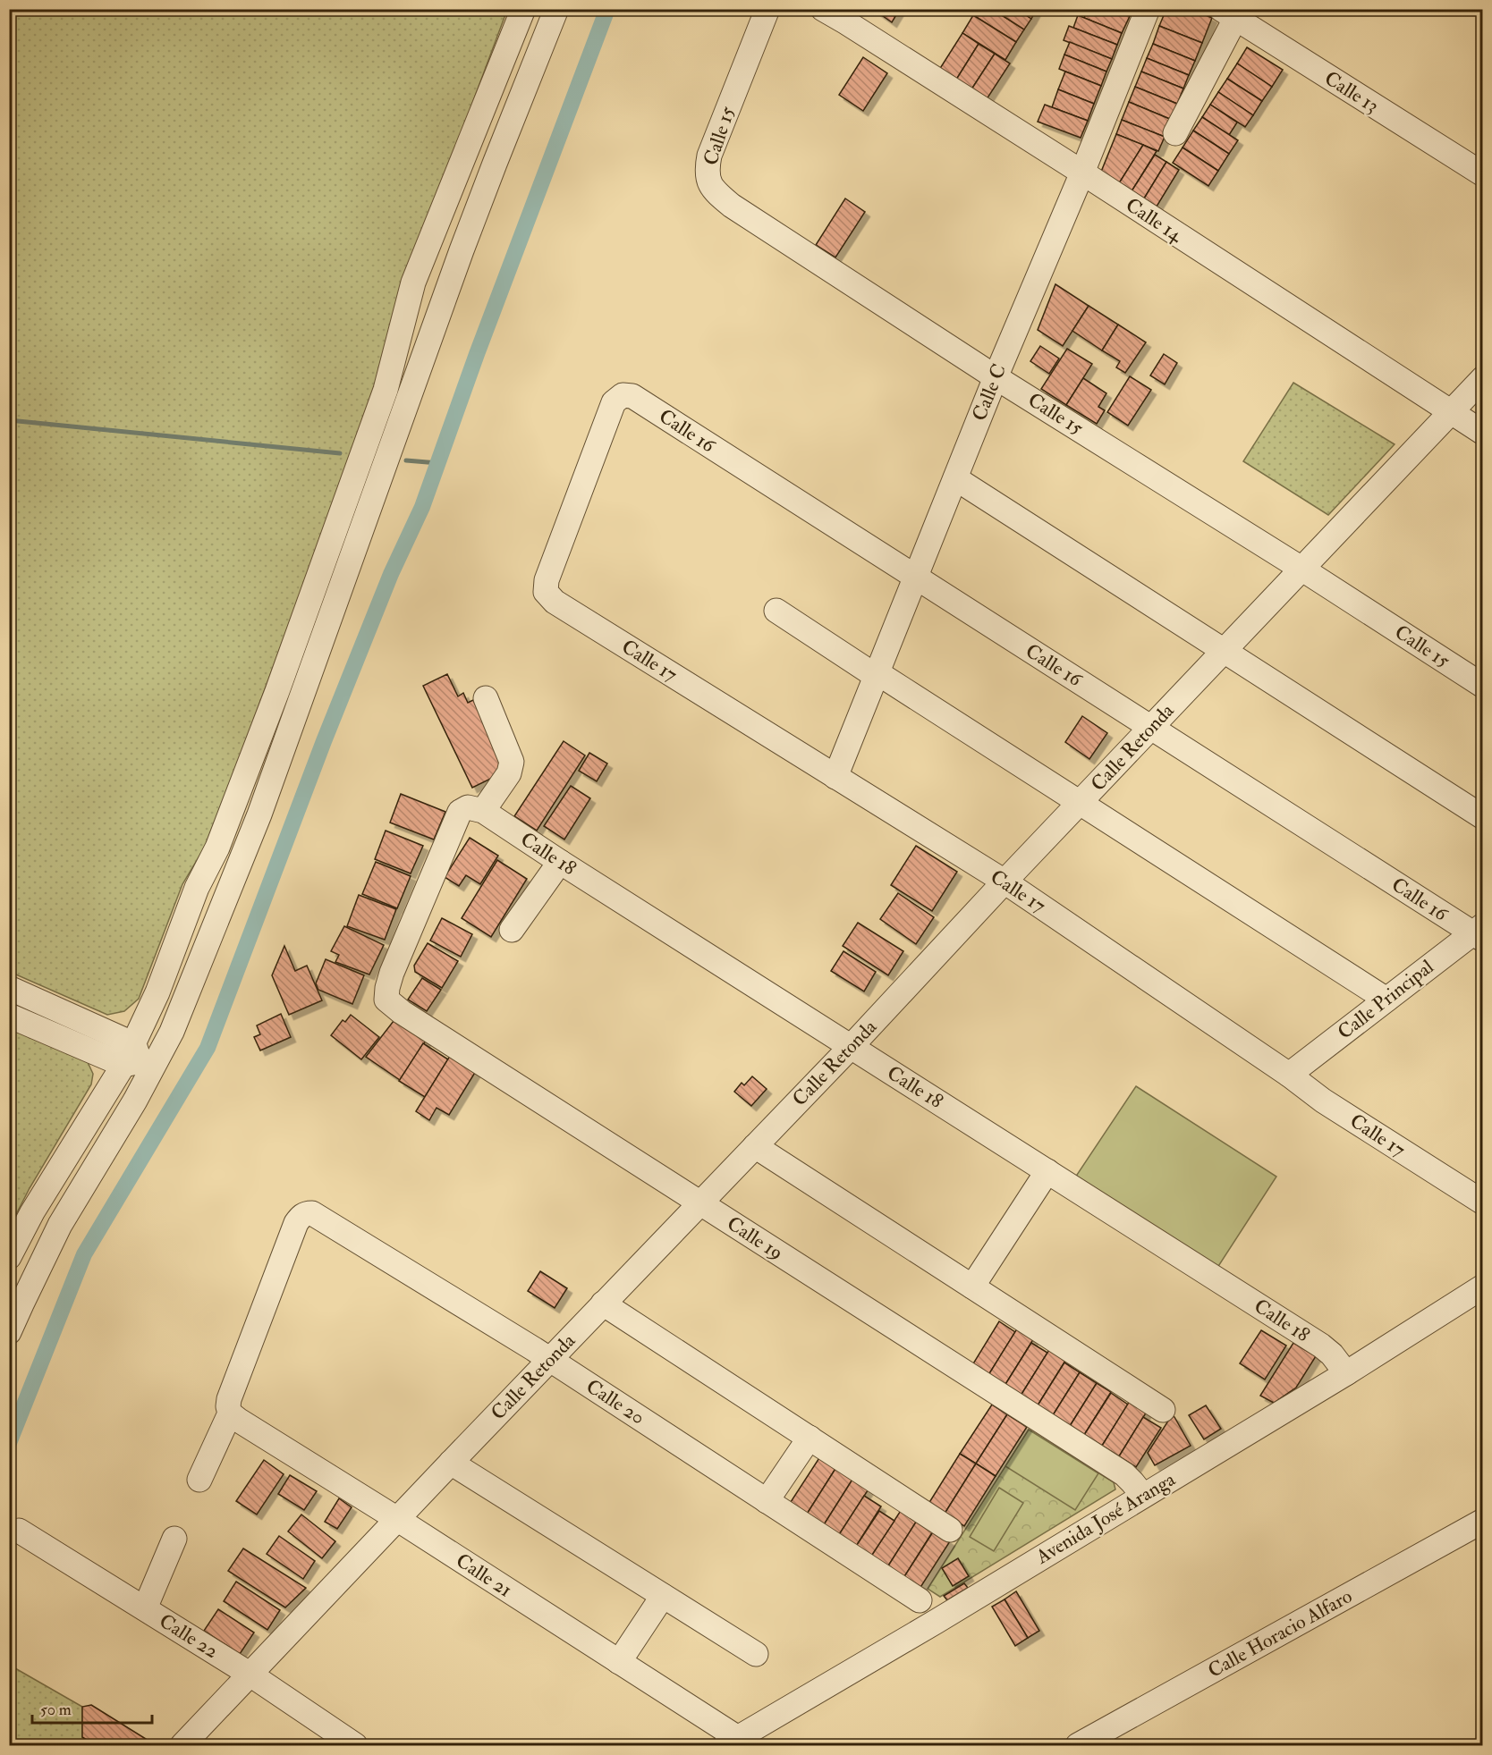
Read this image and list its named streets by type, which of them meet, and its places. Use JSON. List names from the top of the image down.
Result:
{
  "streets": {
    "street": [
      "Calle 13",
      "Calle 15",
      "Calle 14",
      "Calle C",
      "Calle 16",
      "Calle 17",
      "Calle Retonda",
      "Calle 18",
      "Calle Principal",
      "Calle 19",
      "Calle 20",
      "Avenida José Aranga",
      "Calle 21",
      "Calle Horacio Alfaro",
      "Calle 22"
    ]
  },
  "crossings": [
    ["Calle 15", "Calle C"],
    ["Calle 15", "Calle Retonda"],
    ["Calle 14", "Calle C"],
    ["Calle 14", "Calle Retonda"],
    ["Calle C", "Calle 16"],
    ["Calle C", "Calle 17"],
    ["Calle 16", "Calle 17"],
    ["Calle 16", "Calle Retonda"],
    ["Calle 16", "Calle Principal"],
    ["Calle 17", "Calle Retonda"],
    ["Calle 17", "Calle Principal"],
    ["Calle Retonda", "Calle 18"],
    ["Calle Retonda", "Calle 19"],
    ["Calle Retonda", "Calle 20"],
    ["Calle Retonda", "Calle 21"],
    ["Calle Retonda", "Calle 22"],
    ["Calle 18", "Calle 19"],
    ["Calle 18", "Avenida José Aranga"],
    ["Calle 19", "Avenida José Aranga"],
    ["Calle 20", "Calle 21"],
    ["Avenida José Aranga", "Calle 21"]
  ],
  "scale_bar": "50 m"
}
